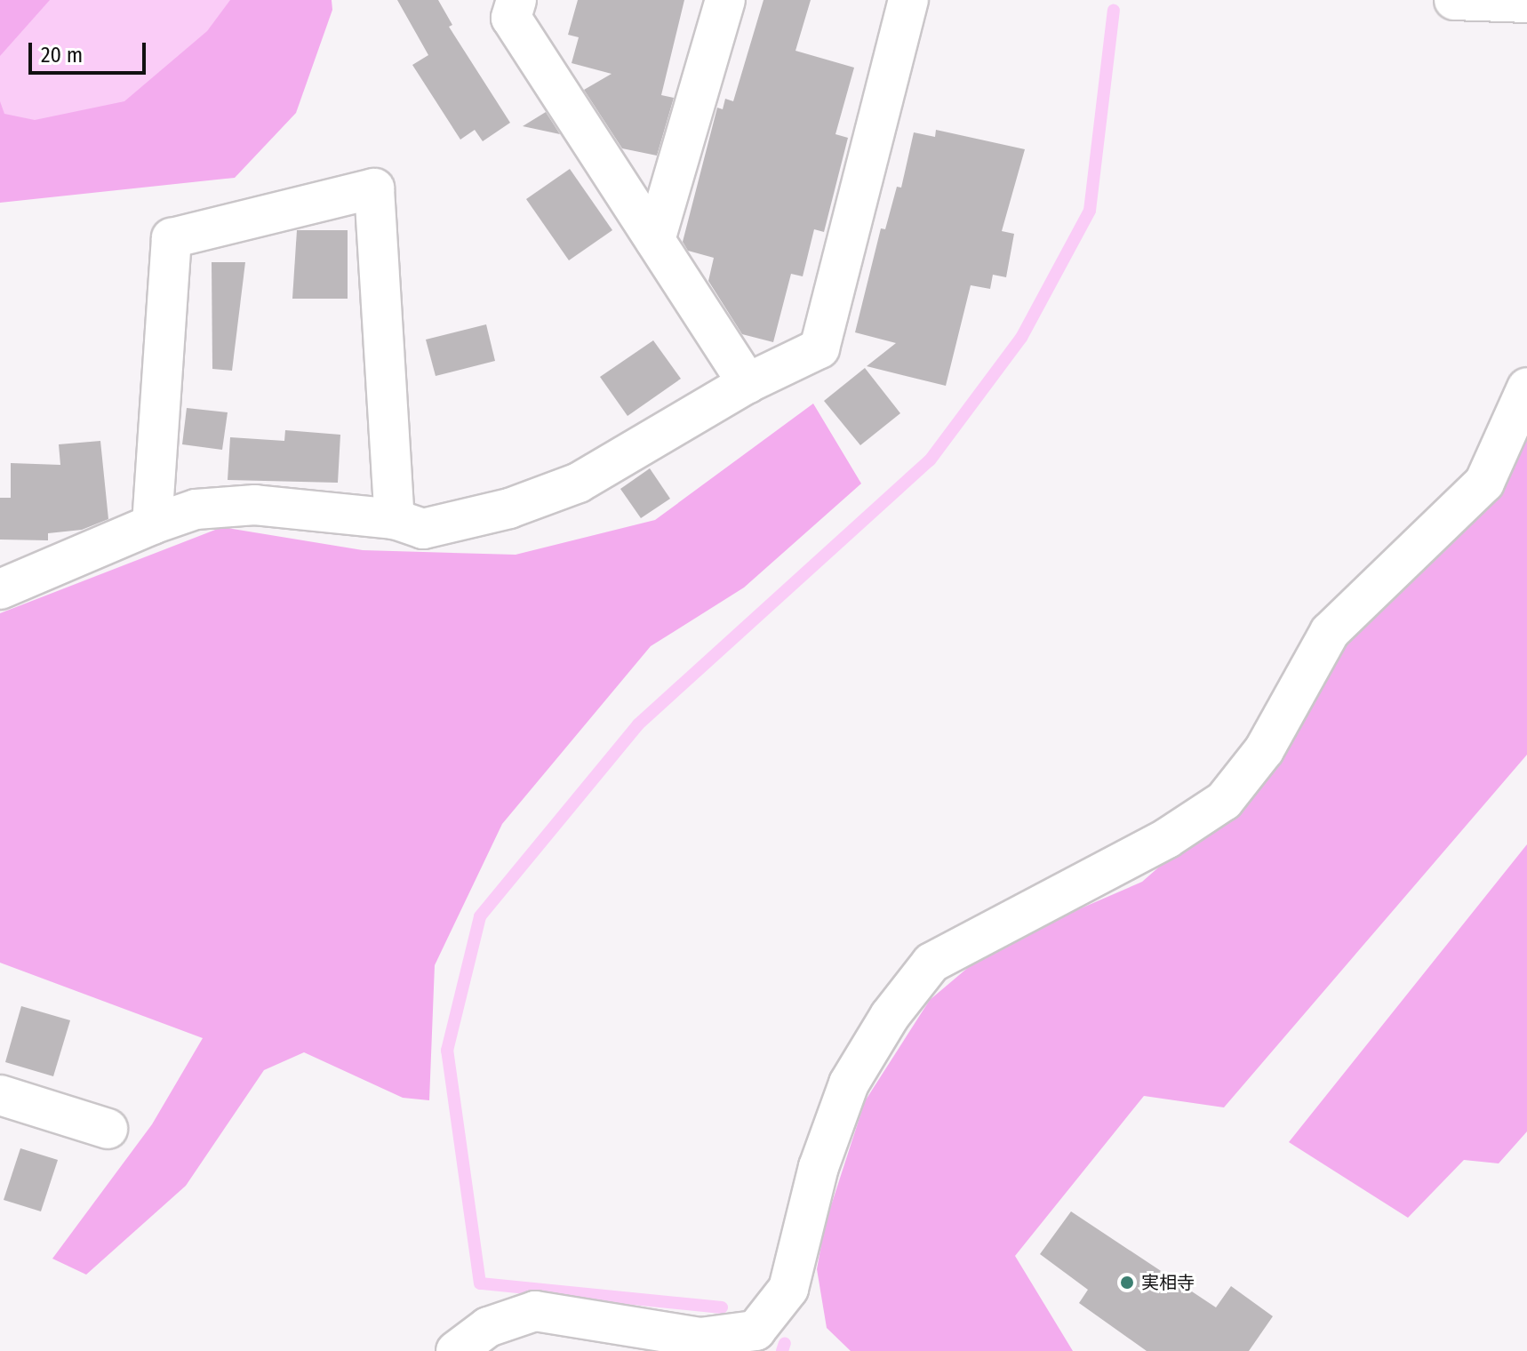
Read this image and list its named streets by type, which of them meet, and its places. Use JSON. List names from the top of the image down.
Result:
{
  "places": ["実相寺"],
  "scale_bar": "20 m"
}
